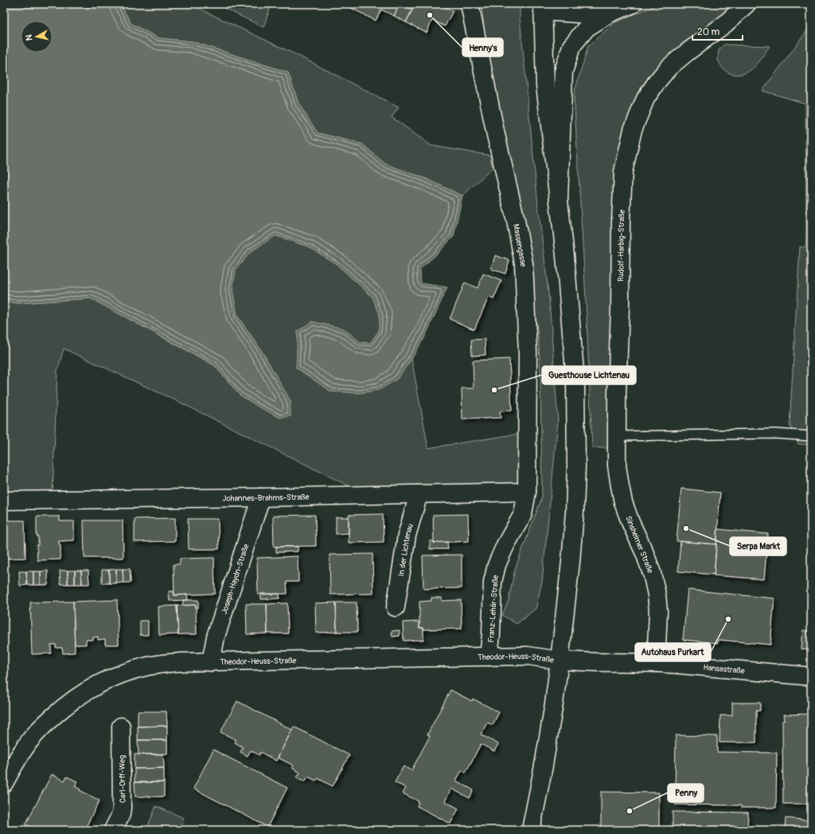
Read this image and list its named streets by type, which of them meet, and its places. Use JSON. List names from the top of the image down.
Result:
{
  "streets": {
    "main road": [
      "Massengasse",
      "Rudolf-Harbig-Straße",
      "Johannes-Brahms-Straße",
      "Sinsheimer Straße",
      "In der Lichtenau",
      "Joseph-Haydn-Straße",
      "Franz-Lehár-Straße",
      "Theodor-Heuss-Straße",
      "Hansastraße",
      "Carl-Orff-Weg"
    ]
  },
  "crossings": [
    ["Massengasse", "Johannes-Brahms-Straße"],
    ["Massengasse", "Franz-Lehár-Straße"],
    ["Rudolf-Harbig-Straße", "Sinsheimer Straße"],
    ["Johannes-Brahms-Straße", "In der Lichtenau"],
    ["Johannes-Brahms-Straße", "Joseph-Haydn-Straße"],
    ["Johannes-Brahms-Straße", "Franz-Lehár-Straße"],
    ["Sinsheimer Straße", "Hansastraße"],
    ["Joseph-Haydn-Straße", "Theodor-Heuss-Straße"],
    ["Franz-Lehár-Straße", "Theodor-Heuss-Straße"],
    ["Theodor-Heuss-Straße", "Hansastraße"]
  ],
  "places": [
    "Henny's",
    "Guesthouse Lichtenau",
    "Serpa Markt",
    "Autohaus Purkart",
    "Penny"
  ],
  "scale_bar": "20 m",
  "north": "left"
}
